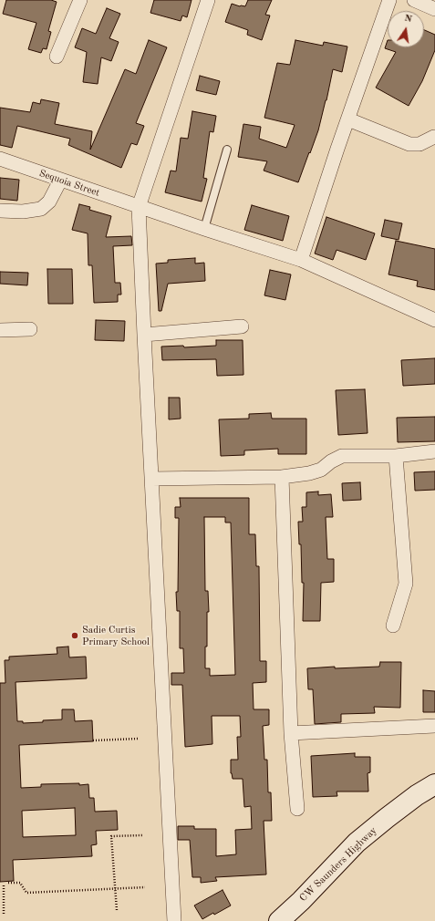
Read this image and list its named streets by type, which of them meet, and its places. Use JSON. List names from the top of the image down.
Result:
{
  "streets": {
    "main road": ["CW Saunders Highway"],
    "street": ["Sequoia Street"]
  },
  "places": ["Sadie Curtis Primary School"],
  "north": "top"
}
